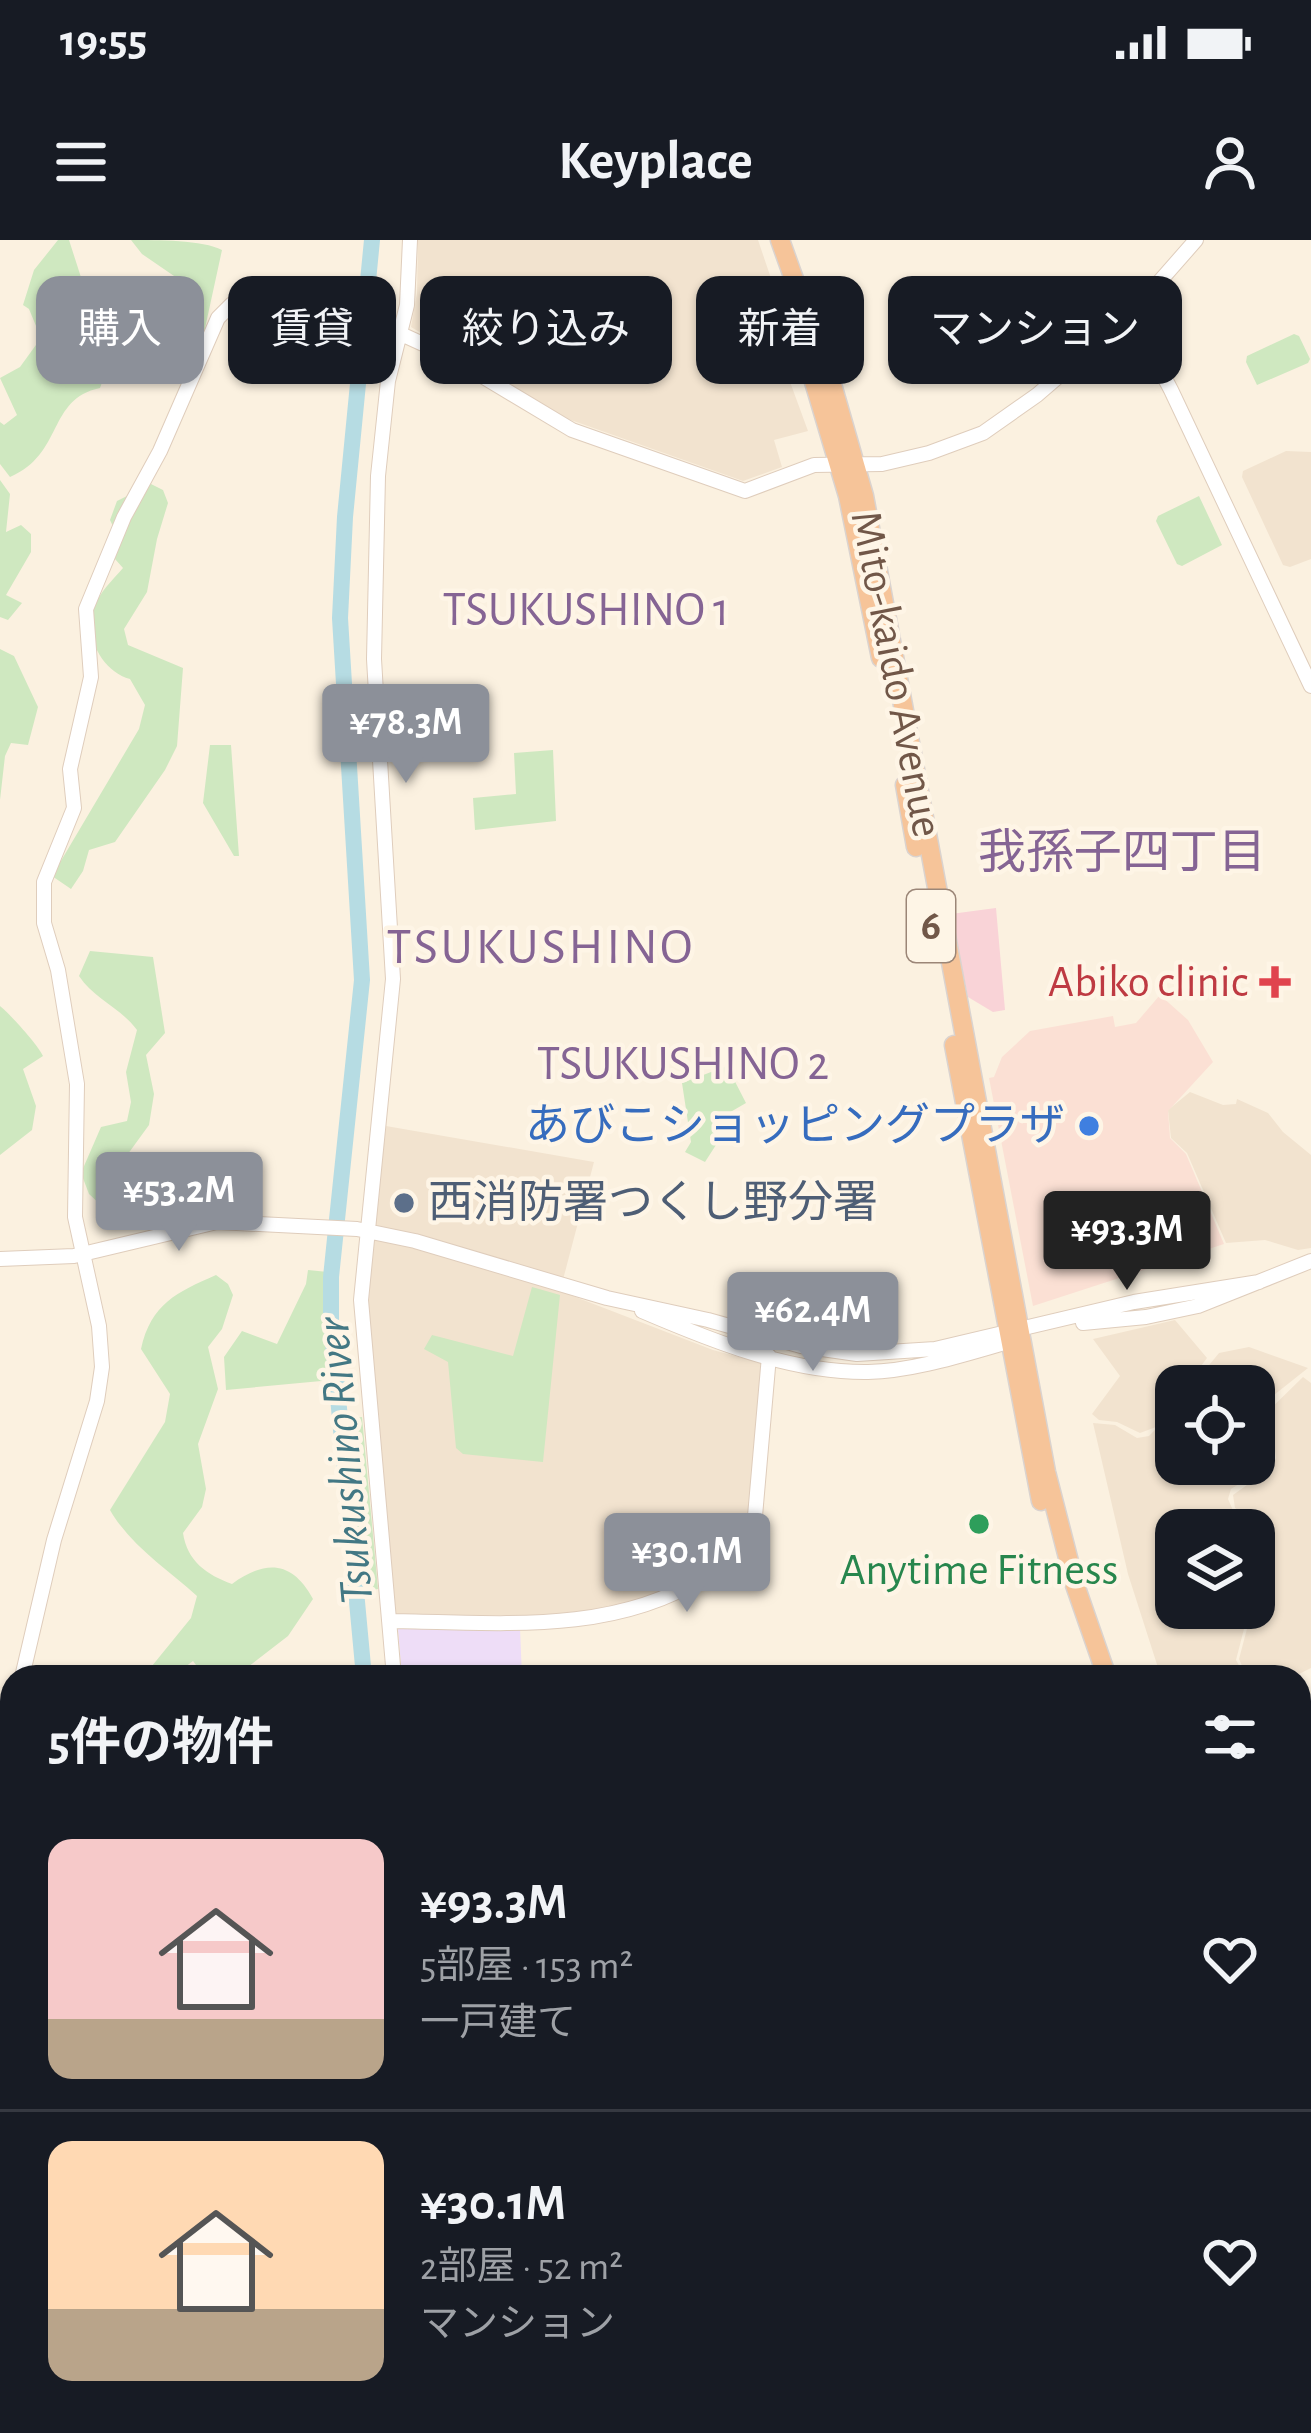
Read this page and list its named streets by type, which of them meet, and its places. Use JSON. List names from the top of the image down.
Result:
{
  "streets": {
    "highway": ["Mito-kaido Avenue", "6"]
  },
  "districts": [
    "TSUKUSHINO 1",
    "我孫子四丁目",
    "TSUKUSHINO",
    "TSUKUSHINO 2"
  ],
  "water": ["Tsukushino River"],
  "places": {
    "health": ["Abiko clinic"],
    "other": ["あびこショッピングプラザ", "西消防署つくし野分署", "Anytime Fitness"]
  },
  "page": {
    "status": "19:55",
    "header": "Keyplace",
    "chip": [
      "購入",
      "賃貸",
      "絞り込み",
      "新着",
      "マンション"
    ],
    "price": [
      "¥78.3M",
      "¥53.2M",
      "¥93.3M",
      "¥62.4M",
      "¥30.1M"
    ],
    "heading": "5件の物件",
    "list": [
      {
        "name": "¥93.3M",
        "note": "5部屋 · 153 m² · 一戸建て"
      },
      {
        "name": "¥30.1M",
        "note": "2部屋 · 52 m² · マンション"
      }
    ]
  }
}
